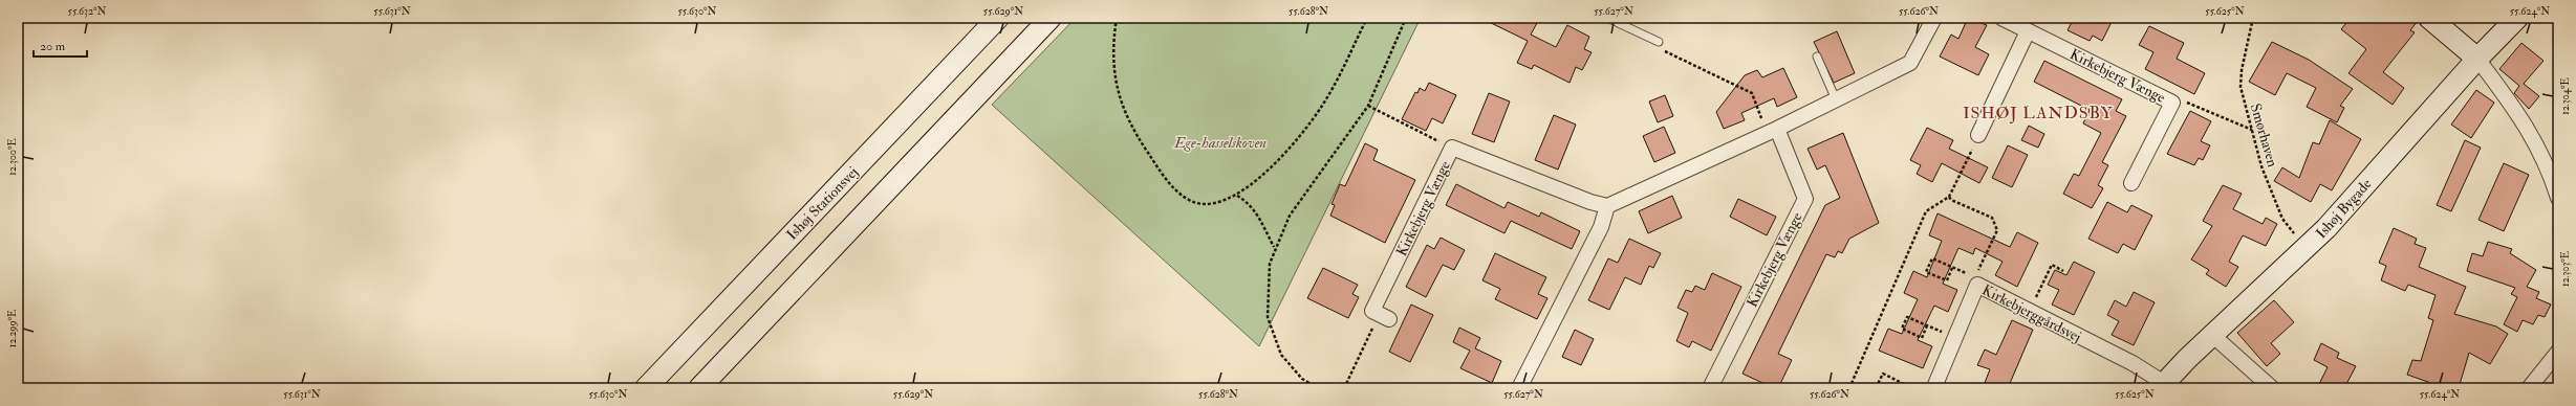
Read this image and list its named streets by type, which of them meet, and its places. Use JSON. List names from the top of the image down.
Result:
{
  "streets": {
    "main road": ["Ishøj Stationsvej", "Ishøj Bygade"],
    "street": ["Kirkebjerg Vænge", "Kirkebjerggårdsvej"],
    "path": ["Smørhaven"]
  },
  "crossings": [
    ["Smørhaven", "Ishøj Bygade"],
    ["Ishøj Bygade", "Kirkebjerggårdsvej"]
  ],
  "districts": ["ISHØJ LANDSBY"],
  "parks": ["Ege-hasselskoven"],
  "scale_bar": "20 m",
  "coordinates": [
    "55.632°N",
    "55.631°N",
    "55.630°N",
    "55.629°N",
    "55.628°N",
    "55.627°N",
    "55.626°N",
    "55.625°N",
    "55.624°N",
    "12.304°E",
    "12.300°E",
    "12.303°E",
    "12.299°E"
  ]
}
